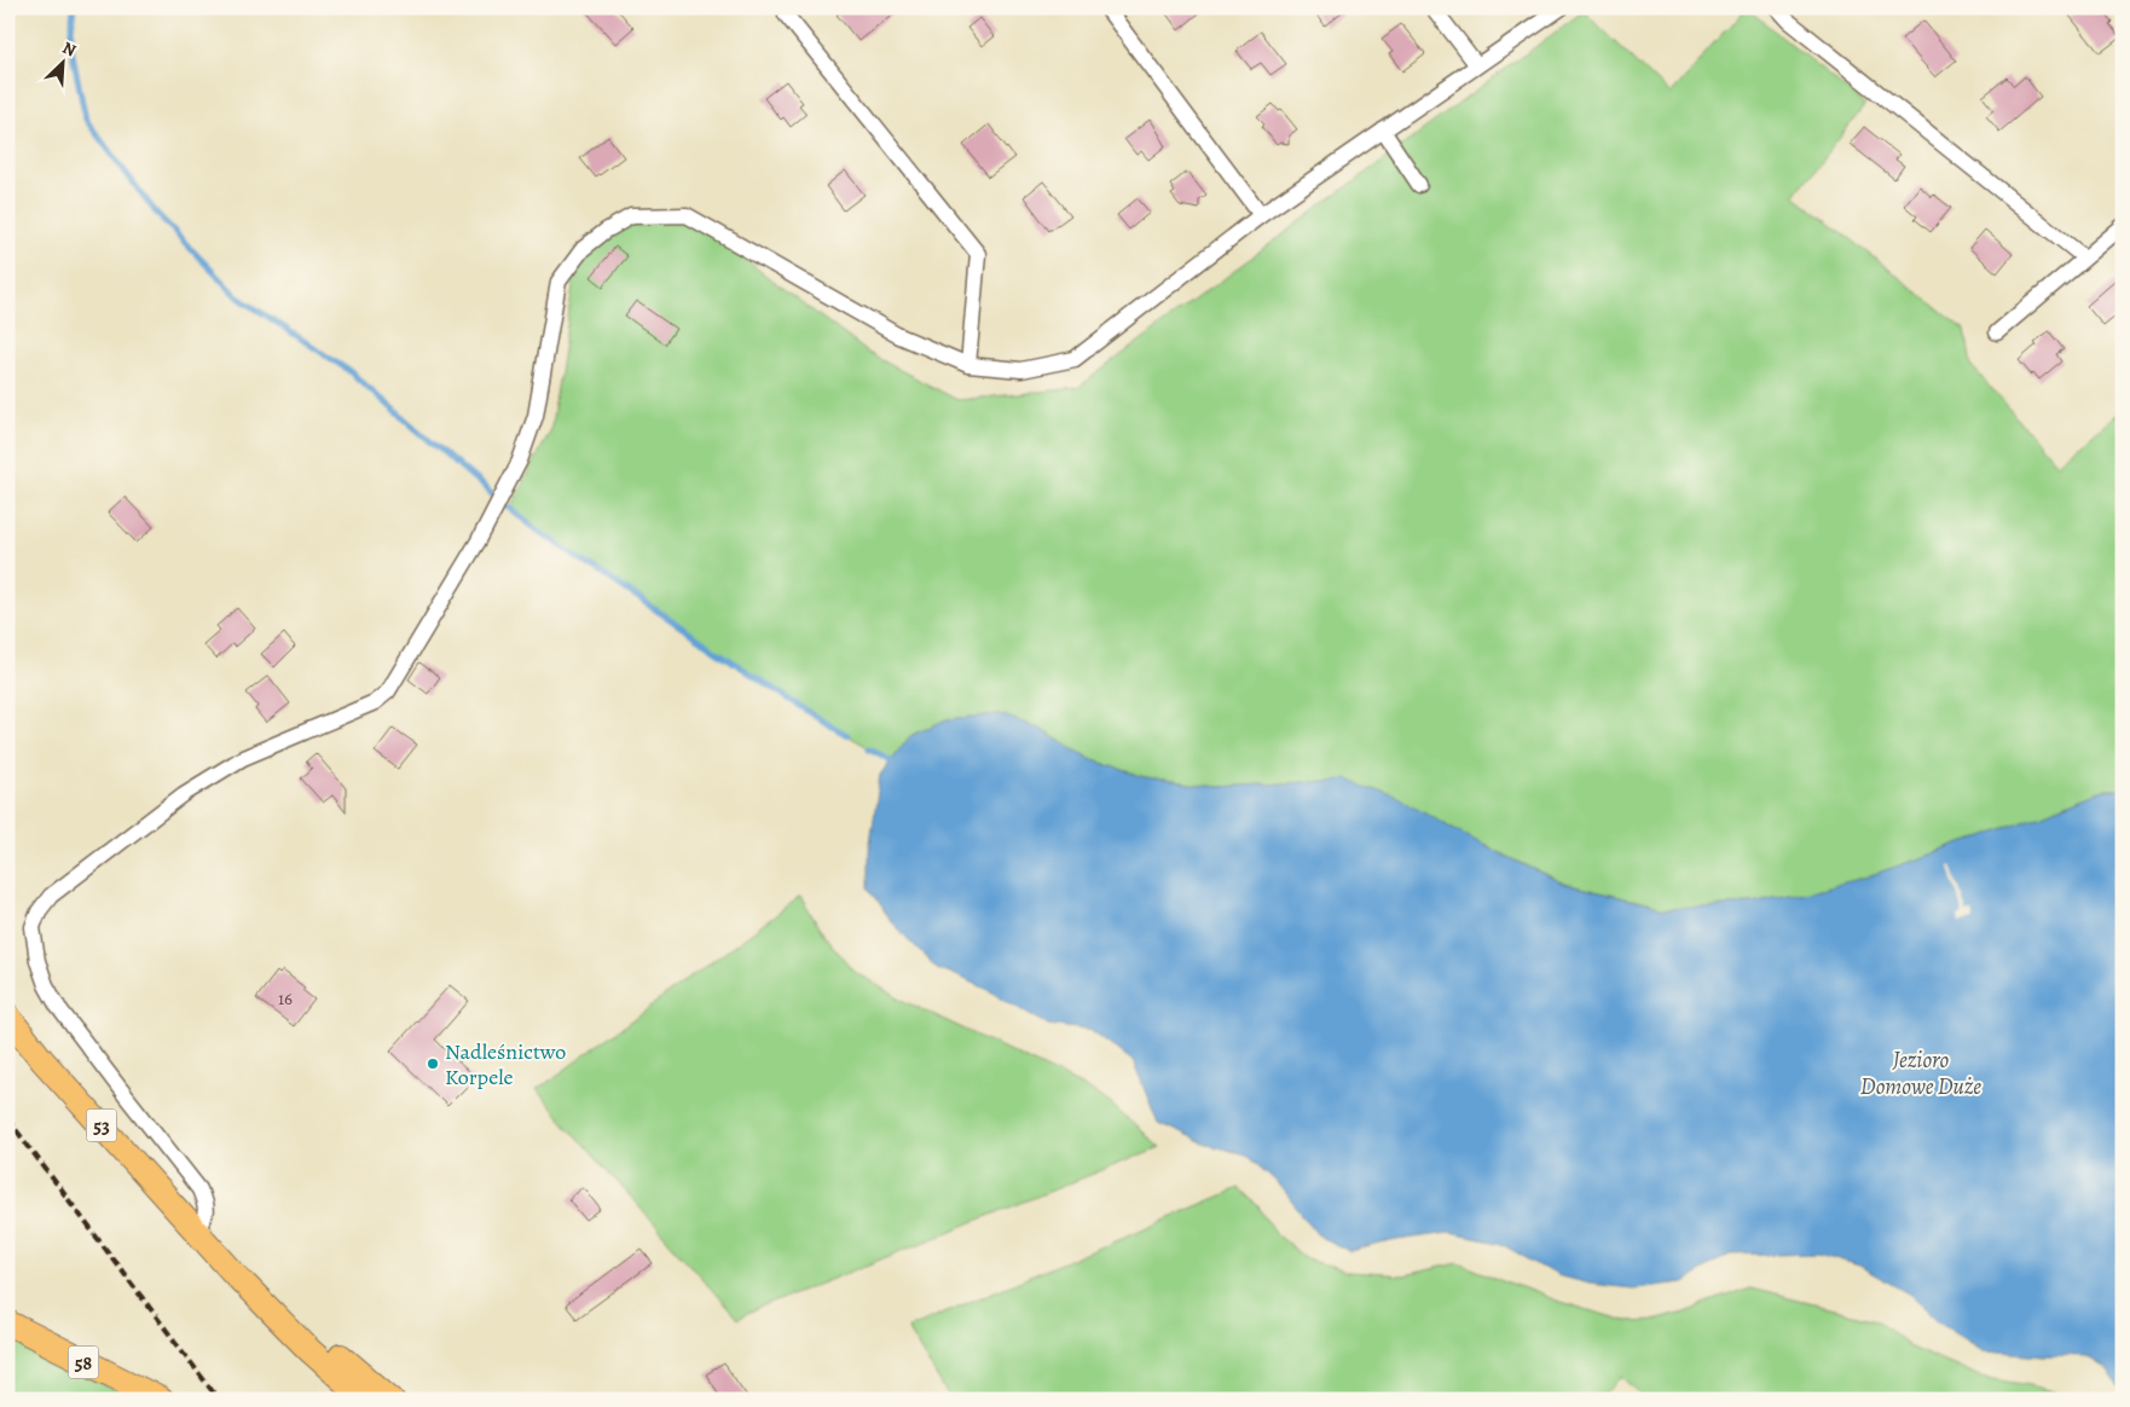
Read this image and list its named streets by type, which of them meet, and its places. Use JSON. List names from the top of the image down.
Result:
{
  "streets": {
    "main road": ["53", "58"]
  },
  "water": ["Jezioro Domowe Duże"],
  "places": ["Nadleśnictwo Korpele"],
  "house_numbers": ["16"],
  "north": "top right"
}
